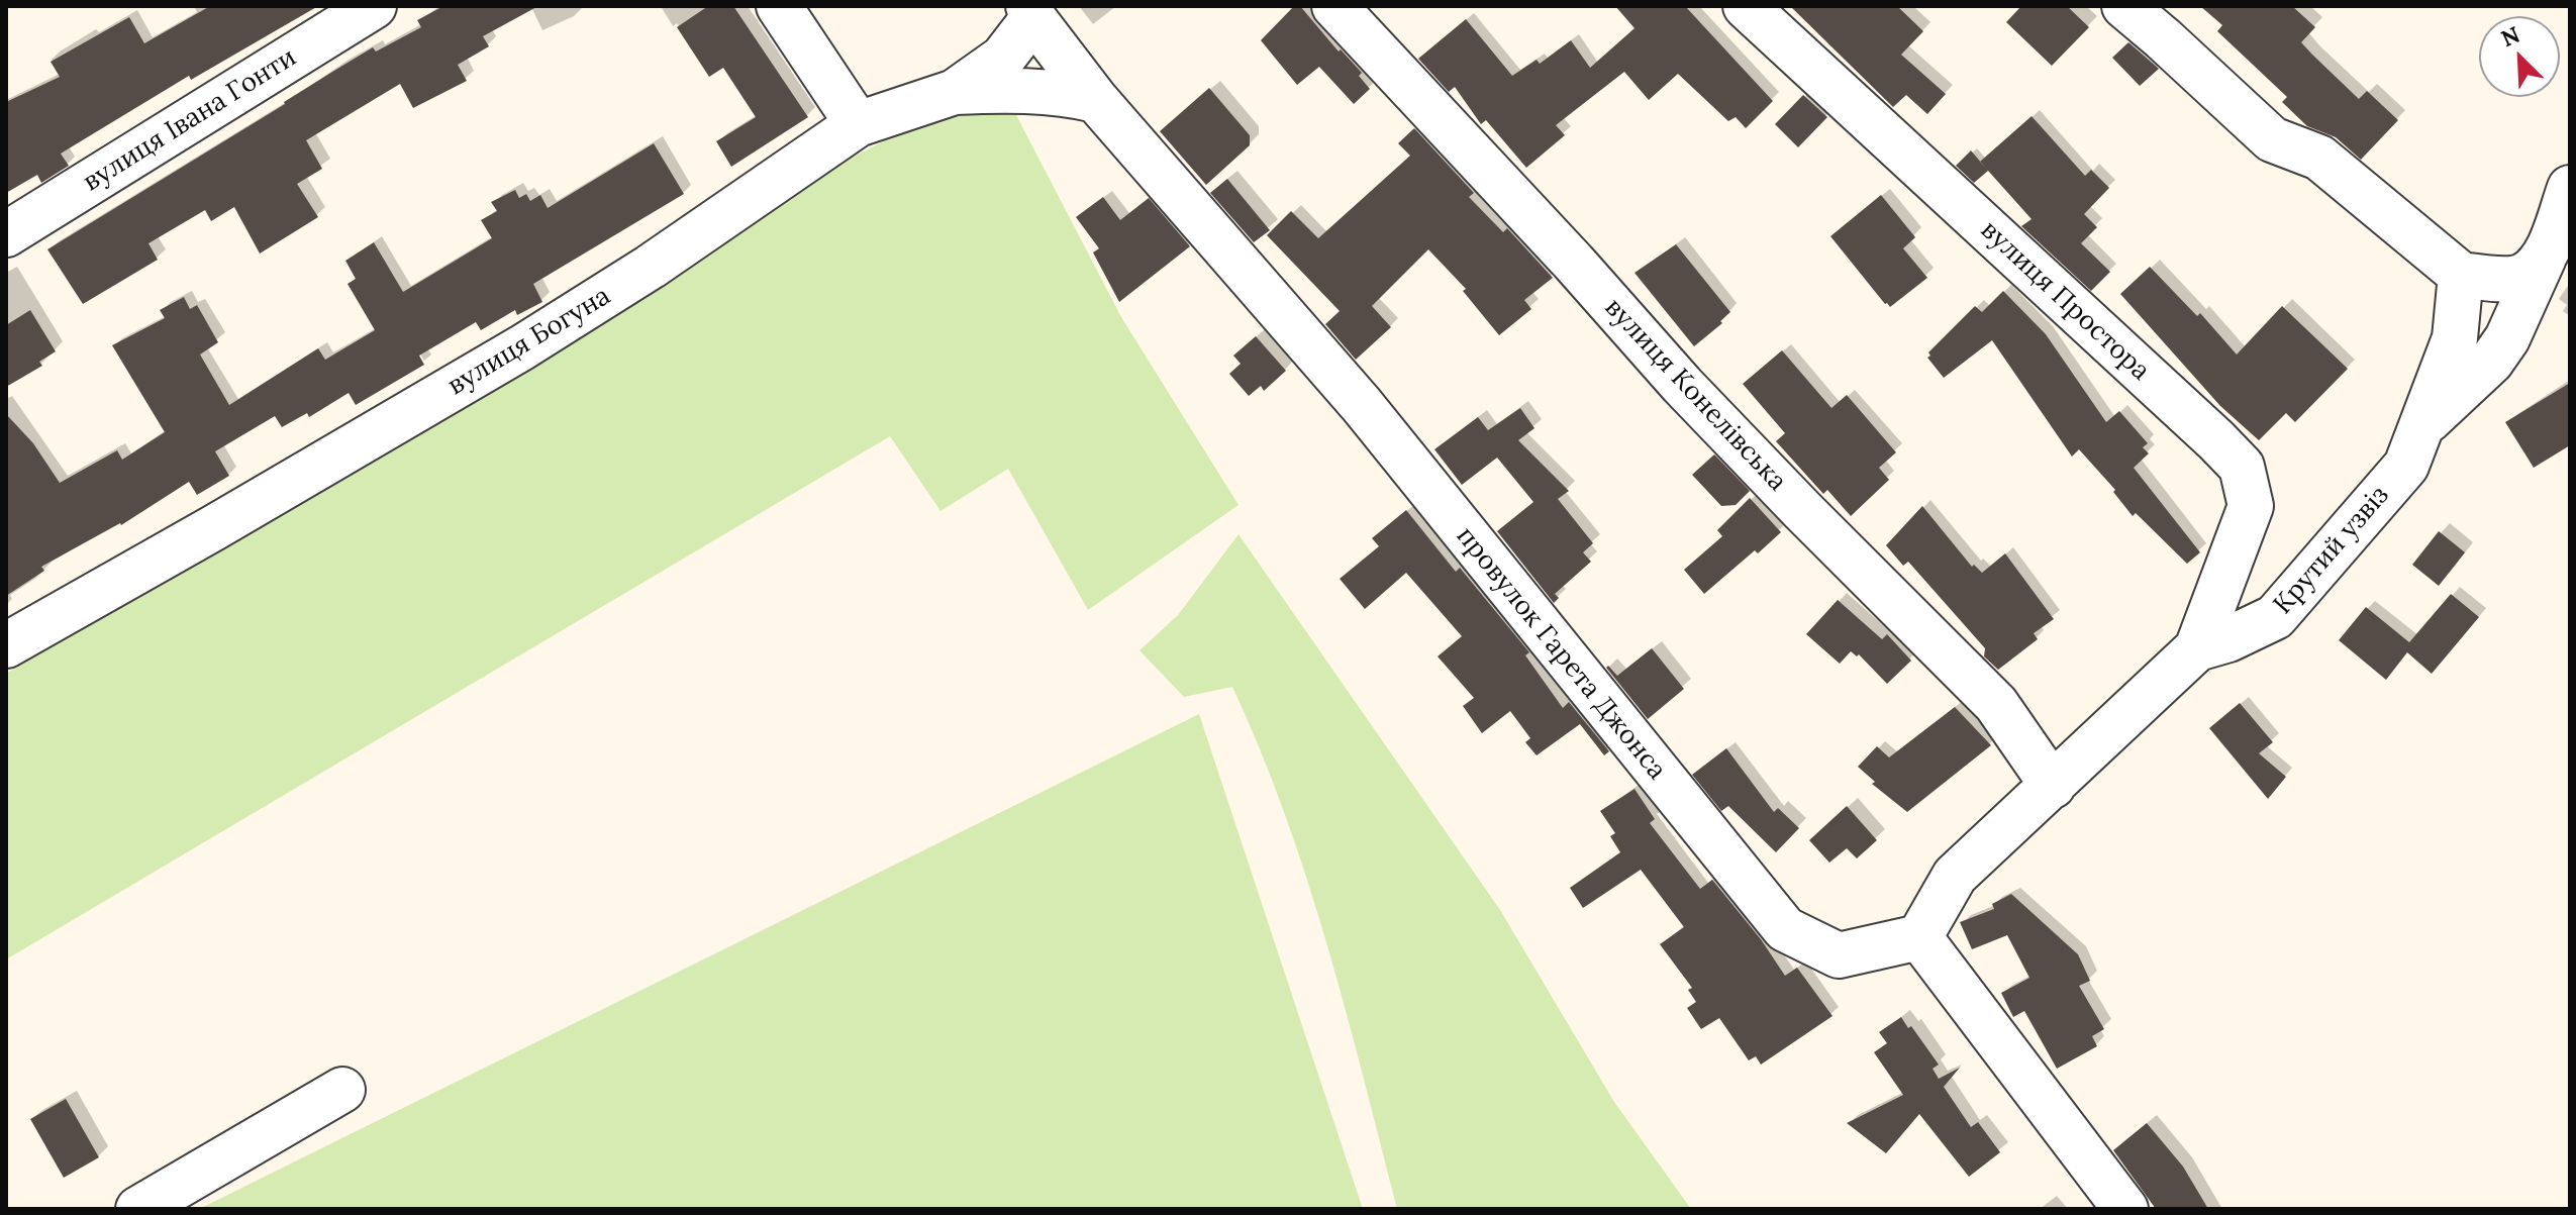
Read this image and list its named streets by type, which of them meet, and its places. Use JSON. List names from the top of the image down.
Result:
{
  "streets": {
    "street": [
      "вулиця Івана Гонти",
      "вулиця Простора",
      "вулиця Богуна",
      "вулиця Конелівська",
      "Крутий узвіз",
      "провулок Гарета Джонса"
    ]
  },
  "crossings": [
    ["вулиця Простора", "Крутий узвіз"],
    ["вулиця Богуна", "провулок Гарета Джонса"],
    ["вулиця Конелівська", "Крутий узвіз"],
    ["Крутий узвіз", "провулок Гарета Джонса"]
  ],
  "north": "top left"
}
